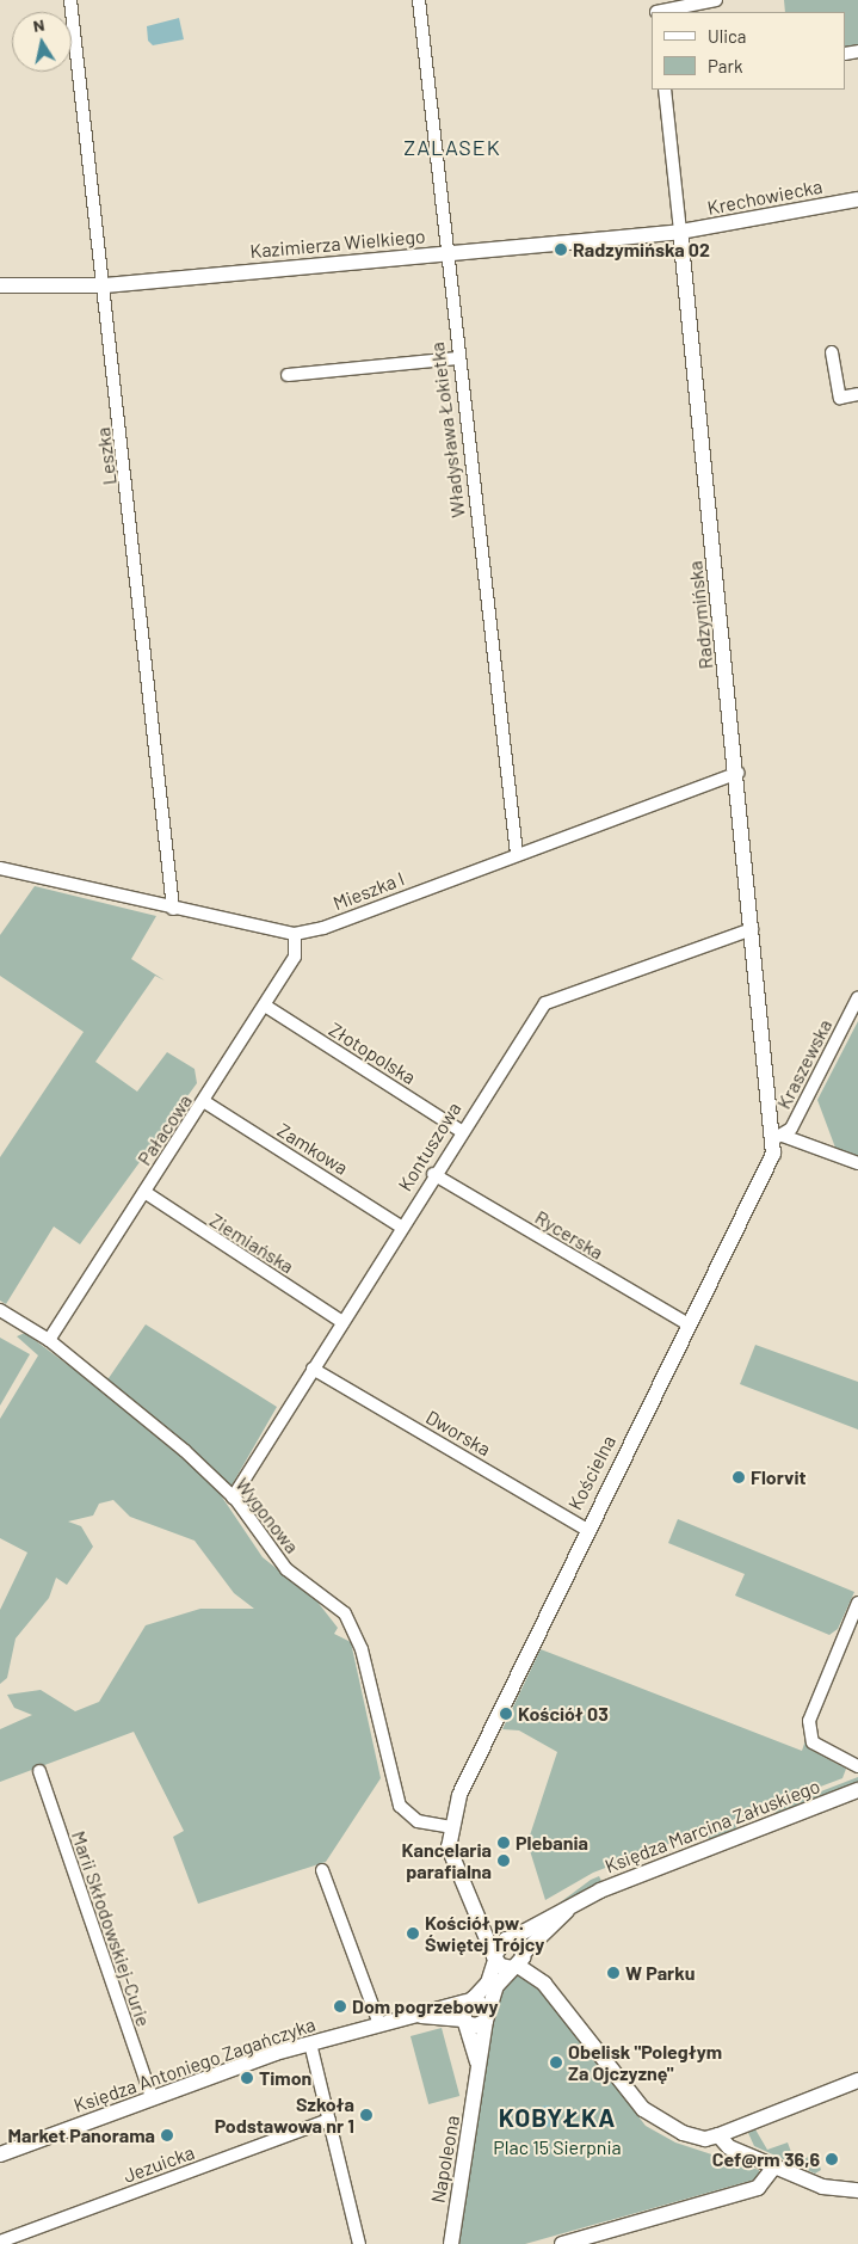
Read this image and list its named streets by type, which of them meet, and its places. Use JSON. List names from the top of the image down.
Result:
{
  "streets": {
    "street": [
      "Krechowiecka",
      "Kazimierza Wielkiego",
      "Władysława Łokietka",
      "Leszka",
      "Radzymińska",
      "Mieszka I",
      "Złotopolska",
      "Kraszewska",
      "Pałacowa",
      "Kontuszowa",
      "Zamkowa",
      "Rycerska",
      "Ziemiańska",
      "Dworska",
      "Kościelna",
      "Wygonowa",
      "Księdza Marcina Załuskiego",
      "Marii Skłodowskiej-Curie",
      "Księdza Antoniego Zagańczyka",
      "Napoleona",
      "Jezuicka"
    ]
  },
  "crossings": [
    ["Krechowiecka", "Kazimierza Wielkiego"],
    ["Krechowiecka", "Radzymińska"],
    ["Kazimierza Wielkiego", "Władysława Łokietka"],
    ["Kazimierza Wielkiego", "Leszka"],
    ["Kazimierza Wielkiego", "Radzymińska"],
    ["Władysława Łokietka", "Mieszka I"],
    ["Radzymińska", "Mieszka I"],
    ["Radzymińska", "Kraszewska"],
    ["Radzymińska", "Kontuszowa"],
    ["Radzymińska", "Kościelna"],
    ["Mieszka I", "Pałacowa"],
    ["Złotopolska", "Pałacowa"],
    ["Złotopolska", "Kontuszowa"],
    ["Kraszewska", "Kościelna"],
    ["Pałacowa", "Zamkowa"],
    ["Pałacowa", "Ziemiańska"],
    ["Pałacowa", "Wygonowa"],
    ["Kontuszowa", "Zamkowa"],
    ["Kontuszowa", "Rycerska"],
    ["Kontuszowa", "Ziemiańska"],
    ["Kontuszowa", "Dworska"],
    ["Kontuszowa", "Wygonowa"],
    ["Rycerska", "Kościelna"],
    ["Dworska", "Kościelna"],
    ["Kościelna", "Wygonowa"],
    ["Księdza Marcina Załuskiego", "Księdza Antoniego Zagańczyka"],
    ["Księdza Marcina Załuskiego", "Napoleona"],
    ["Marii Skłodowskiej-Curie", "Księdza Antoniego Zagańczyka"],
    ["Księdza Antoniego Zagańczyka", "Napoleona"]
  ],
  "districts": ["ZALASEK", "KOBYŁKA"],
  "parks": ["Plac 15 Sierpnia"],
  "places": [
    "Radzymińska 02",
    "Florvit",
    "Kościół 03",
    "Plebania",
    "Kancelaria parafialna",
    "Kościół pw. Świętej Trójcy",
    "W Parku",
    "Dom pogrzebowy",
    "Obelisk \"Poległym Za Ojczyznę\"",
    "Timon",
    "Szkoła Podstawowa nr 1",
    "Market Panorama",
    "Cef@rm 36,6"
  ],
  "legend": ["Ulica", "Park"],
  "north": "top"
}
